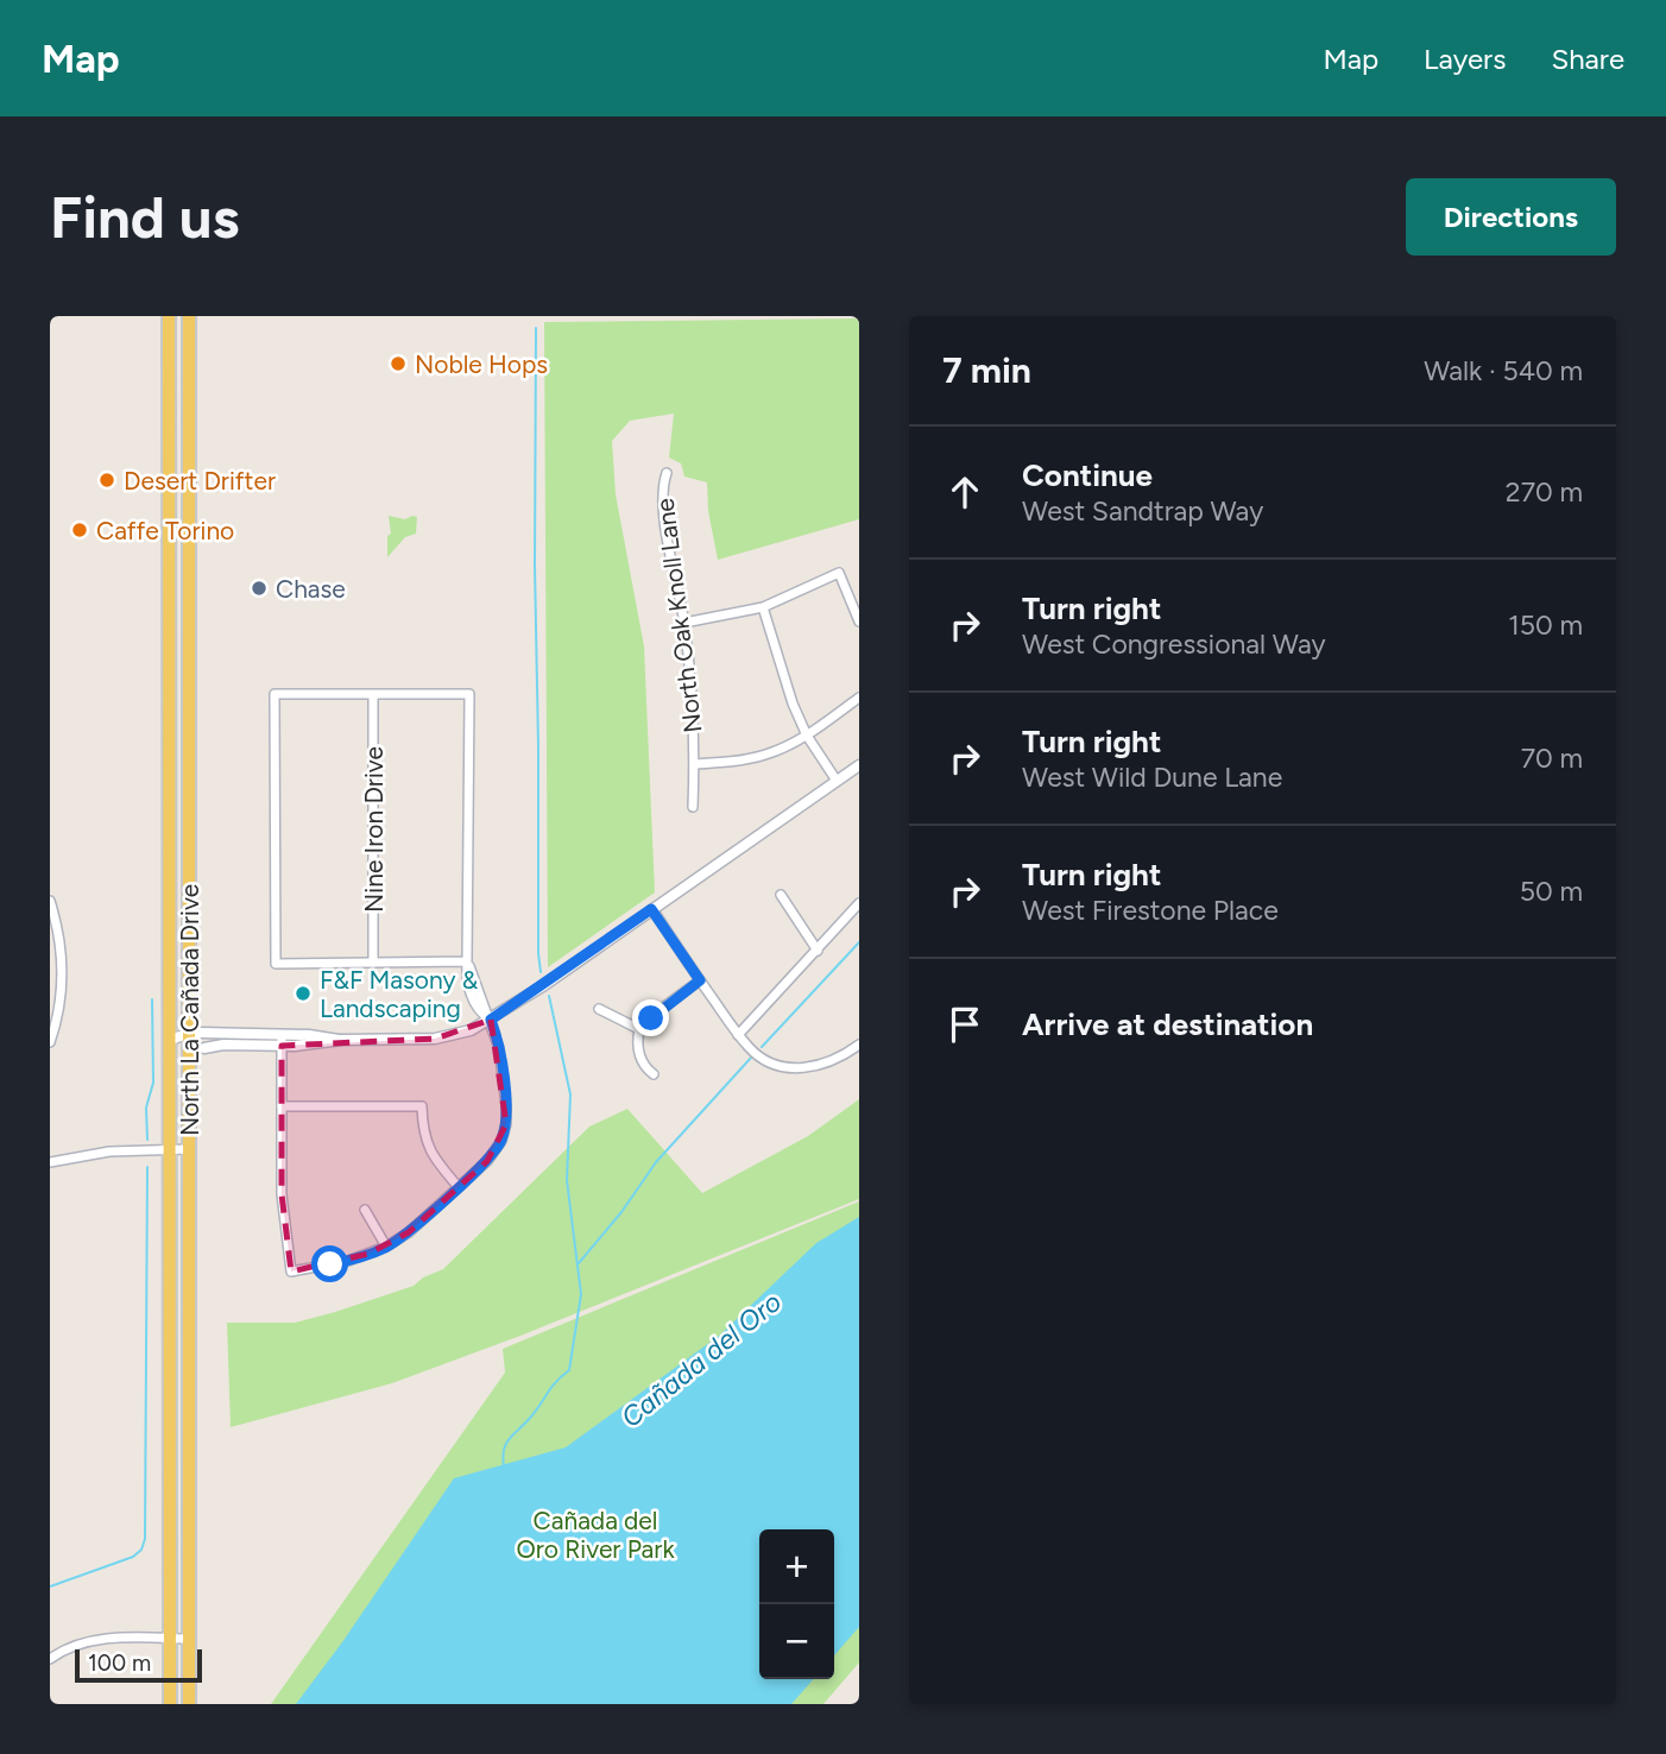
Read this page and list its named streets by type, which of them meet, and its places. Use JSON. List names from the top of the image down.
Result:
{
  "streets": {
    "main road": ["North La Cañada Drive"],
    "street": ["North Oak Knoll Lane", "Nine Iron Drive"]
  },
  "water": ["Cañada del Oro"],
  "parks": ["Cañada del Oro River Park"],
  "places": [
    "Noble Hops",
    "Desert Drifter",
    "Caffe Torino",
    "Chase",
    "F&F Masony & Landscaping"
  ],
  "scale_bar": "100 m",
  "page": {
    "header": "Map",
    "nav": ["Map", "Layers", "Share"],
    "buttons": "Directions",
    "title": "Find us",
    "heading": ["7 min", "Walk · 540 m"],
    "list": [
      ["Continue", "West Sandtrap Way", "270 m"],
      ["Turn right", "West Congressional Way", "150 m"],
      ["Turn right", "West Wild Dune Lane", "70 m"],
      ["Turn right", "West Firestone Place", "50 m"],
      "Arrive at destination"
    ],
    "map_buttons": ["+", "−"],
    "scale": "100 m"
  }
}
